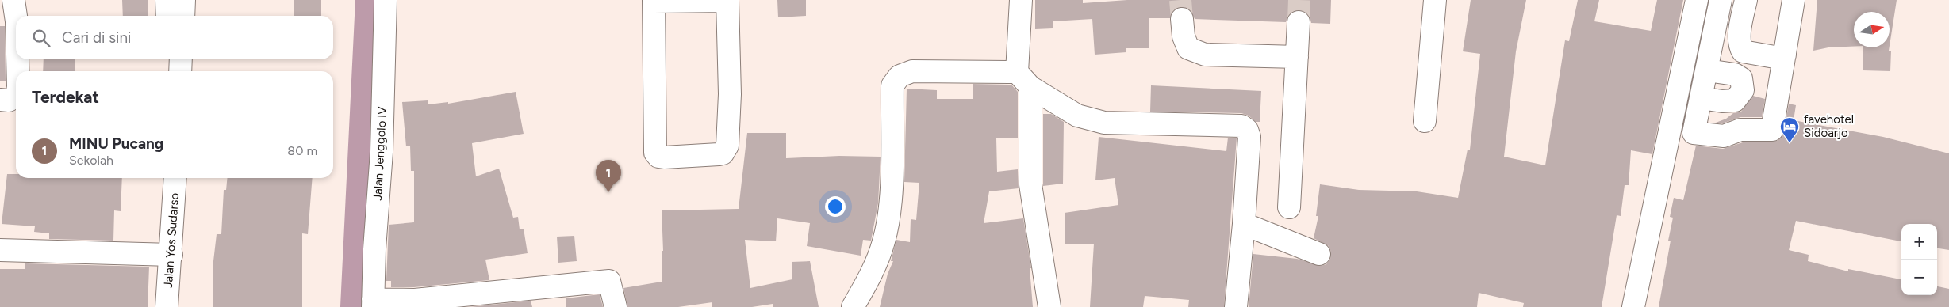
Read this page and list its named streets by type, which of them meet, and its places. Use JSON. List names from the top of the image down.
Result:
{
  "streets": {
    "street": ["Jalan Jenggolo IV", "Jalan Yos Sudarso"]
  },
  "places": {
    "hotel": ["favehotel Sidoarjo"]
  },
  "north": "right",
  "page": {
    "search": "Cari di sini",
    "heading": "Terdekat",
    "list": [
      {
        "mark": "1",
        "name": "MINU Pucang",
        "note": "Sekolah",
        "value": "80 m"
      }
    ],
    "pins": "1",
    "map_buttons": ["+", "−"]
  }
}
